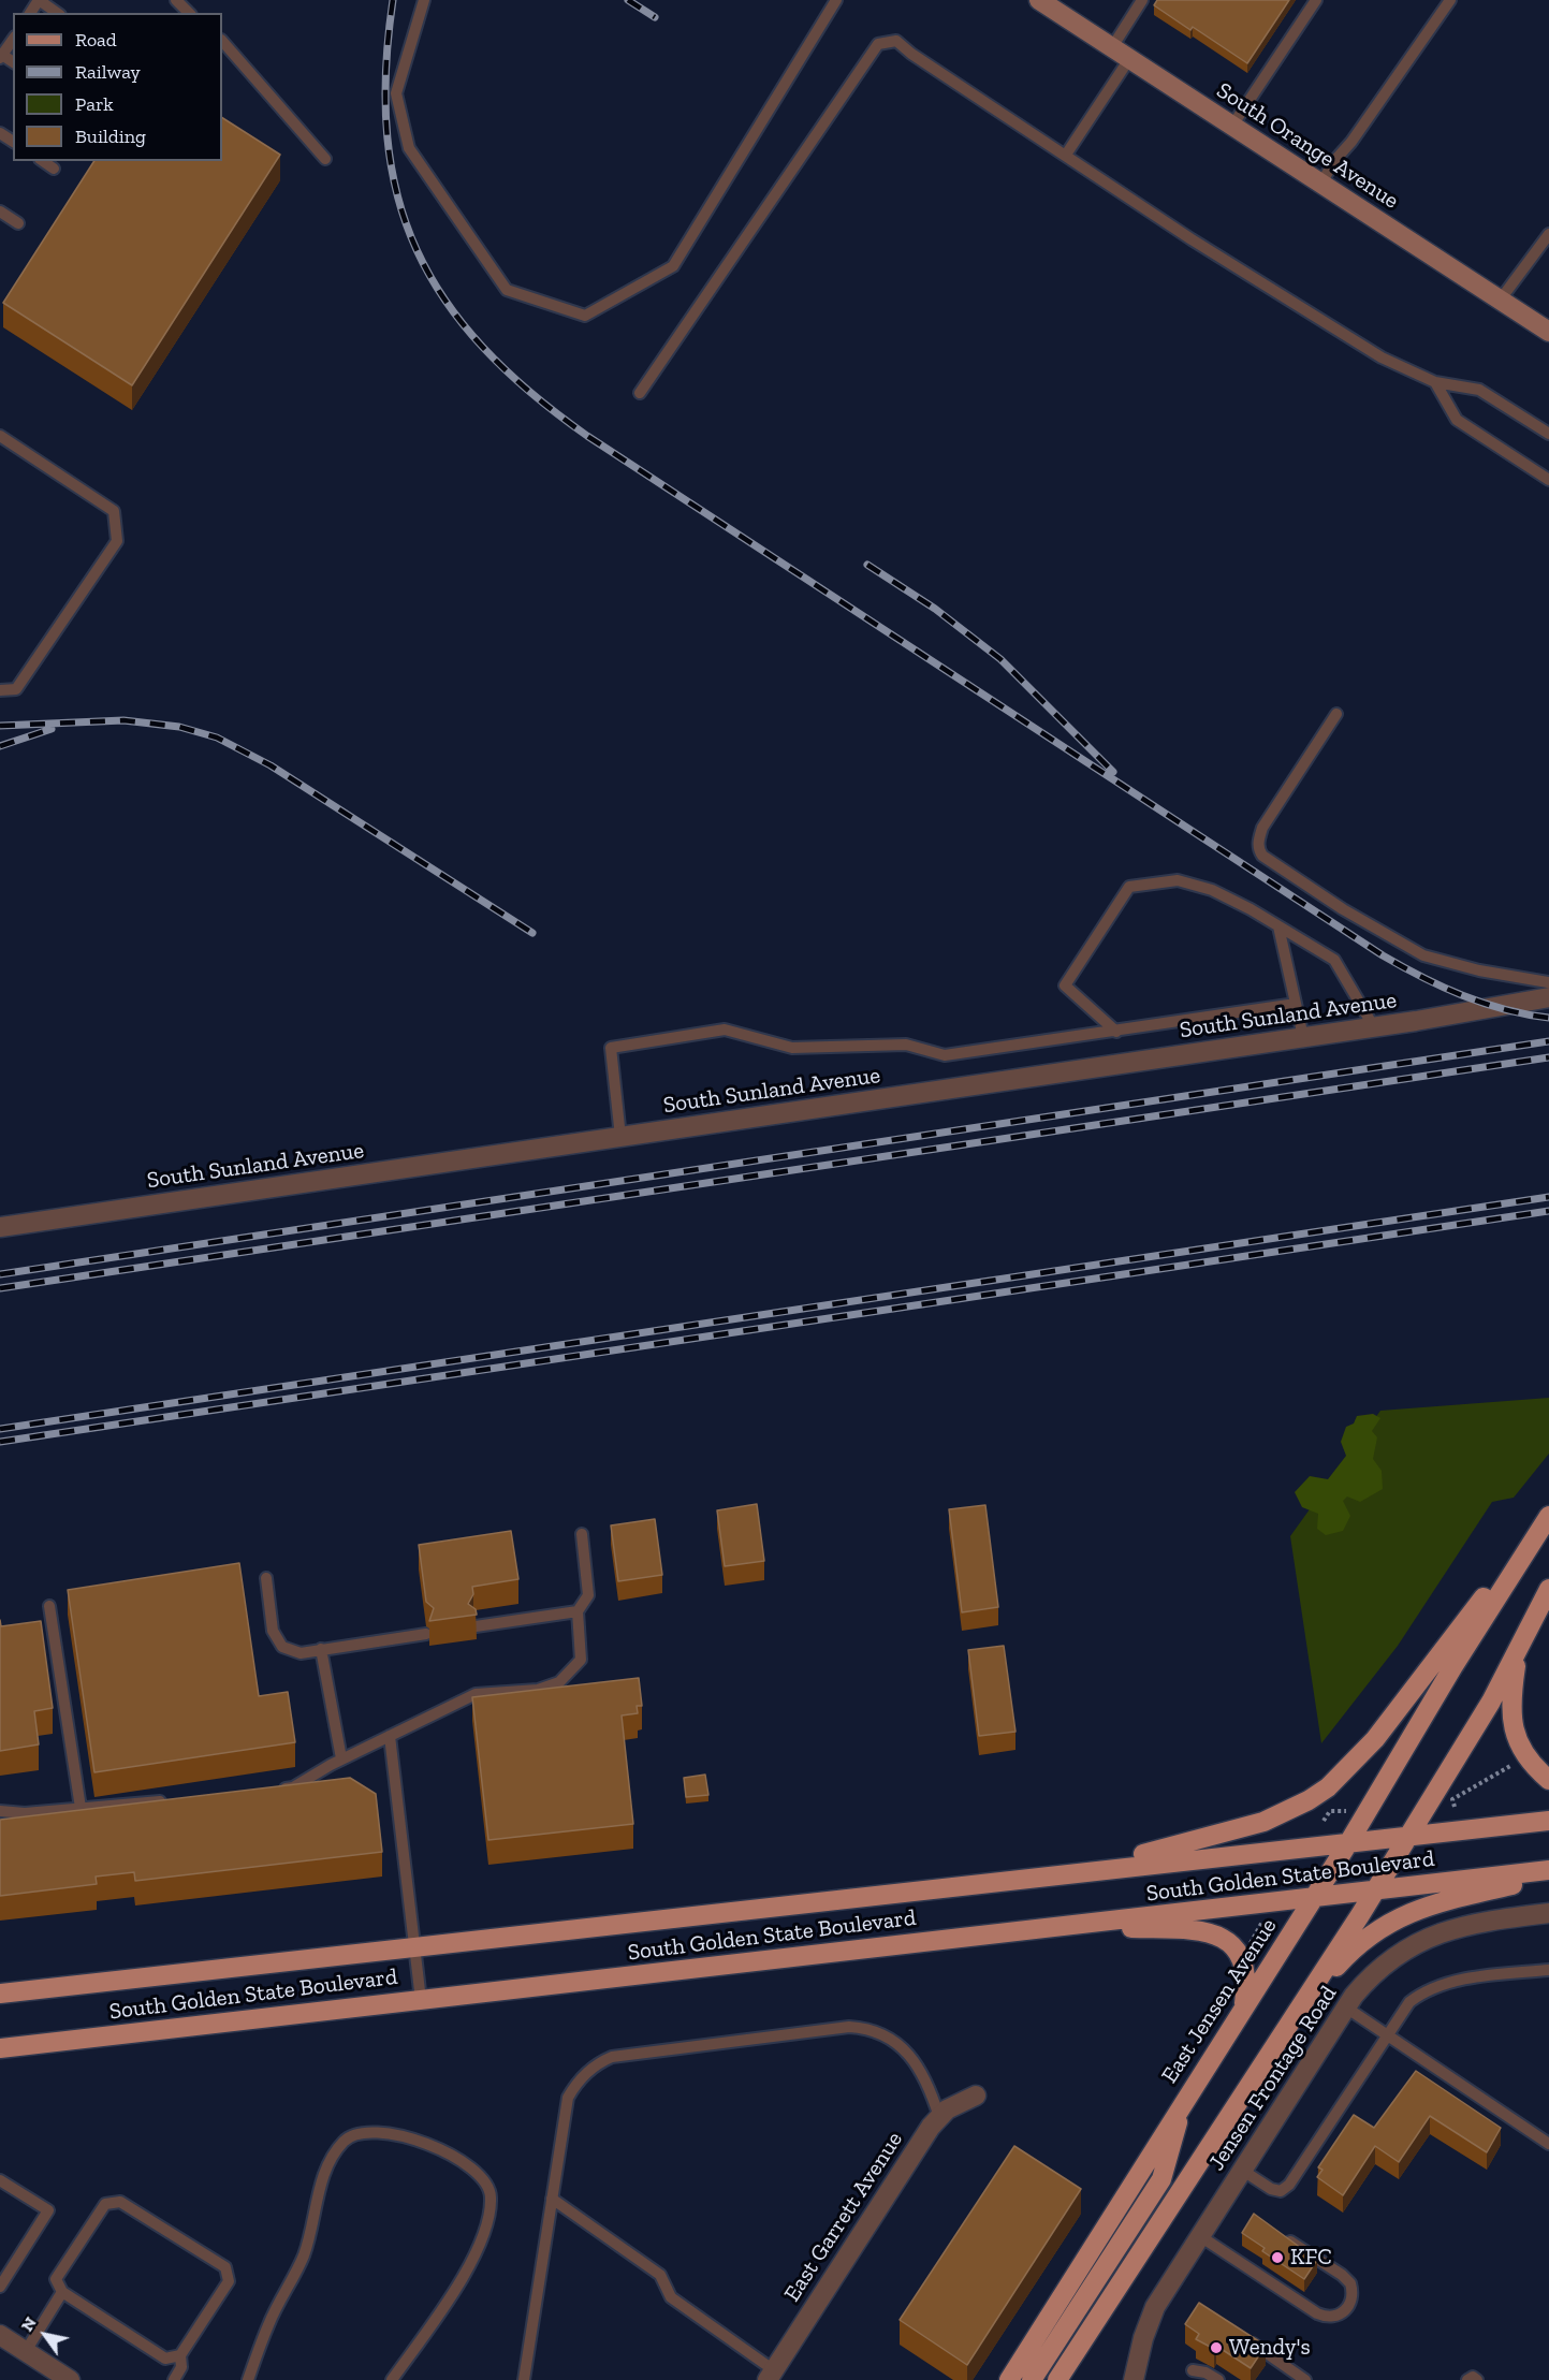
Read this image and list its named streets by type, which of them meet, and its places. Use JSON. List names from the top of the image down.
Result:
{
  "streets": {
    "main road": ["South Golden State Boulevard", "East Jensen Avenue"],
    "street": [
      "South Orange Avenue",
      "South Sunland Avenue",
      "Jensen Frontage Road",
      "East Garrett Avenue"
    ]
  },
  "crossings": [
    ["South Golden State Boulevard", "East Jensen Avenue"]
  ],
  "places": ["KFC", "Wendy's"],
  "legend": [
    "Road",
    "Railway",
    "Park",
    "Building"
  ],
  "north": "top left"
}
